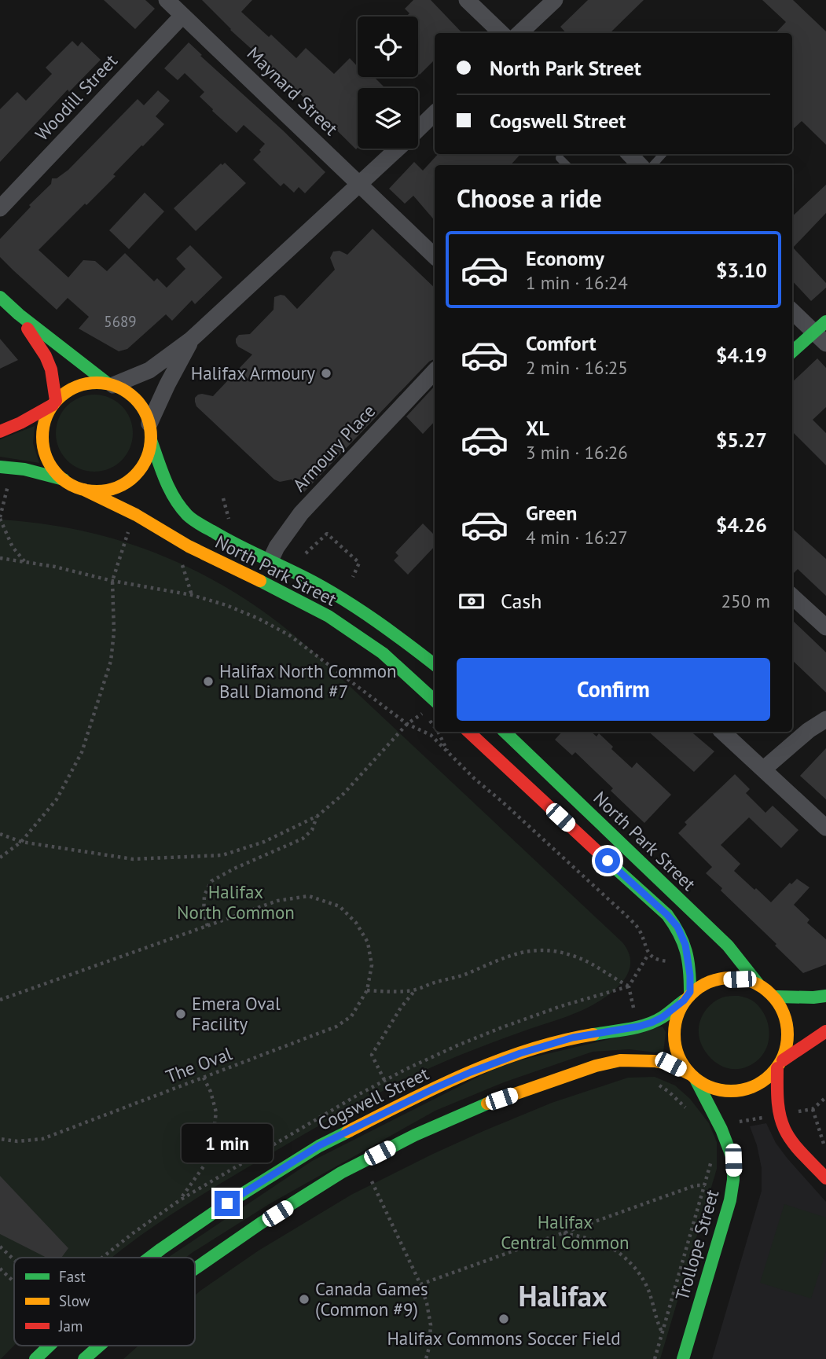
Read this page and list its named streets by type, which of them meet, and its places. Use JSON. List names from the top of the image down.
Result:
{
  "streets": {
    "main road": ["North Park Street", "Cogswell Street", "Trollope Street"],
    "street": ["Maynard Street", "Woodill Street", "Armoury Place"],
    "path": ["The Oval"]
  },
  "crossings": [
    ["Maynard Street", "Woodill Street"],
    ["Armoury Place", "North Park Street"],
    ["North Park Street", "Cogswell Street"],
    ["North Park Street", "Trollope Street"],
    ["Cogswell Street", "Trollope Street"]
  ],
  "districts": ["Halifax"],
  "parks": ["Halifax North Common", "Halifax Central Common"],
  "places": [
    "Halifax Armoury",
    "Halifax North Common Ball Diamond #7",
    "Emera Oval Facility",
    "Canada Games (Common #9)",
    "Halifax Commons Soccer Field"
  ],
  "house_numbers": ["5689"],
  "legend": ["Fast", "Slow", "Jam"],
  "page": {
    "banner": ["North Park Street", "Cogswell Street"],
    "heading": "Choose a ride",
    "list": [
      {
        "name": "Economy",
        "note": "1 min · 16:24",
        "value": "$3.10"
      },
      {
        "name": "Comfort",
        "note": "2 min · 16:25",
        "value": "$4.19"
      },
      {
        "name": "XL",
        "note": "3 min · 16:26",
        "value": "$5.27"
      },
      {
        "name": "Green",
        "note": "4 min · 16:27",
        "value": "$4.26"
      }
    ],
    "pay": ["Cash", "250 m"],
    "buttons": "Confirm",
    "bubble": "1 min"
  }
}
